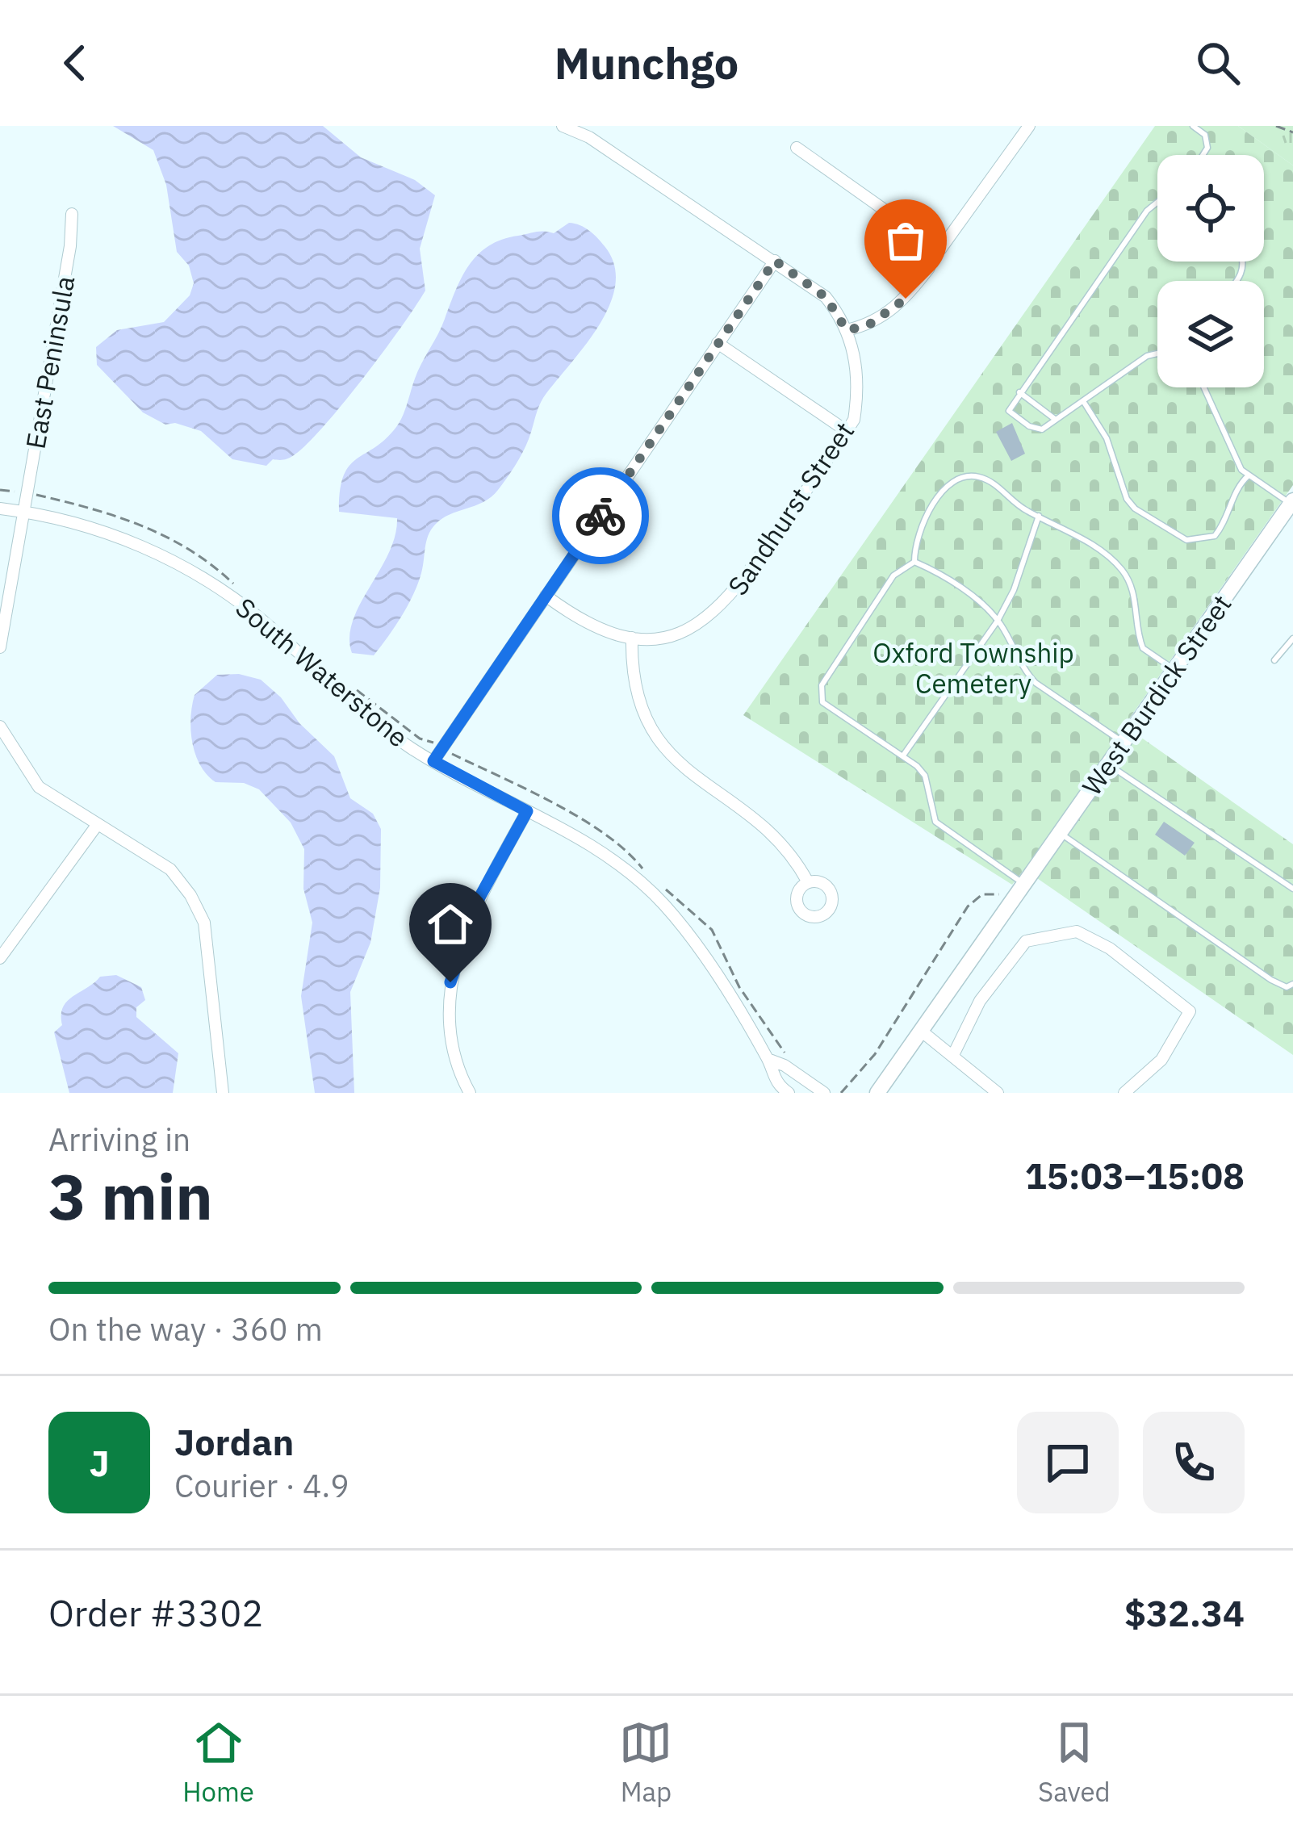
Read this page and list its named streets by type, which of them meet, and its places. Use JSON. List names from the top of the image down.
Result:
{
  "streets": {
    "street": [
      "East Peninsula",
      "Sandhurst Street",
      "South Waterstone",
      "West Burdick Street"
    ]
  },
  "crossings": [
    ["East Peninsula", "South Waterstone"]
  ],
  "parks": ["Oxford Township Cemetery"],
  "page": {
    "header": "Munchgo",
    "heading": ["3 min", "Arriving in", "15:03–15:08"],
    "panel": [
      "Jordan",
      "Courier · 4.9",
      "Order #3302",
      "$32.34"
    ],
    "bar": "On the way · 360 m",
    "round": "J",
    "tabs": ["Home", "Map", "Saved"]
  }
}
